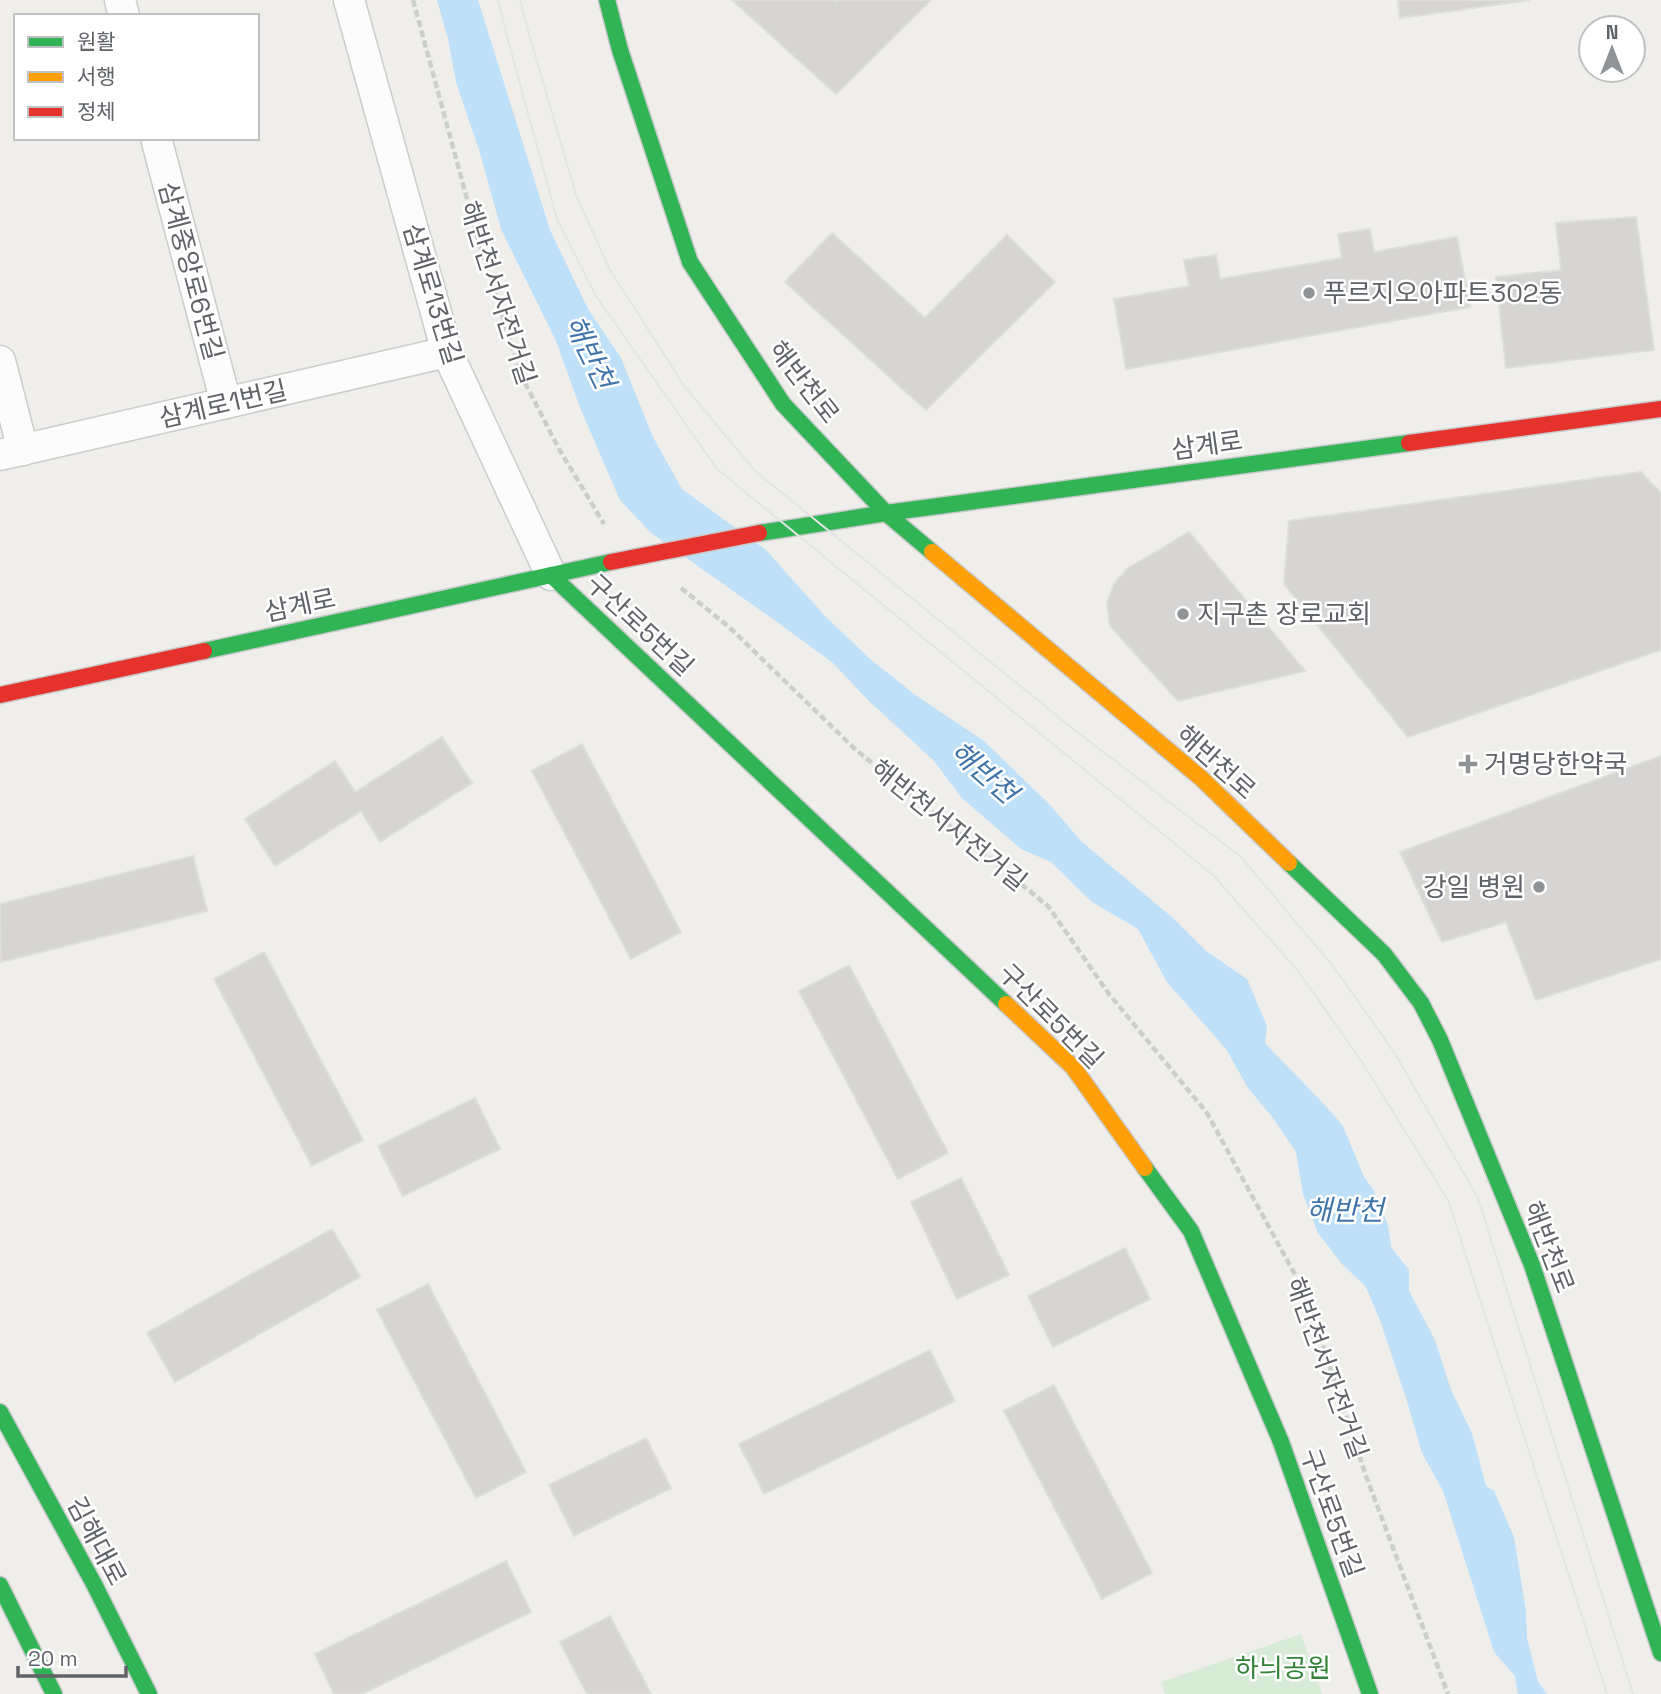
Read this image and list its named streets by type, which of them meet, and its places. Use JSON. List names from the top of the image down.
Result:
{
  "streets": {
    "street": [
      "삼계중앙로6번길",
      "삼계로13번길",
      "해반천로",
      "삼계로1번길",
      "삼계로",
      "구산로5번길",
      "김해대로"
    ],
    "path": ["해반천서자전거길"]
  },
  "crossings": [
    ["삼계중앙로6번길", "삼계로1번길"],
    ["삼계로13번길", "삼계로1번길"],
    ["삼계로13번길", "삼계로"],
    ["삼계로13번길", "구산로5번길"],
    ["해반천로", "삼계로"],
    ["삼계로", "구산로5번길"]
  ],
  "water": ["해반천"],
  "parks": ["하늬공원"],
  "places": {
    "other": ["푸르지오아파트302동", "지구촌 장로교회", "강일 병원"],
    "health": ["거명당한약국"]
  },
  "legend": ["원활", "서행", "정체"],
  "scale_bar": "20 m",
  "north": "top"
}
